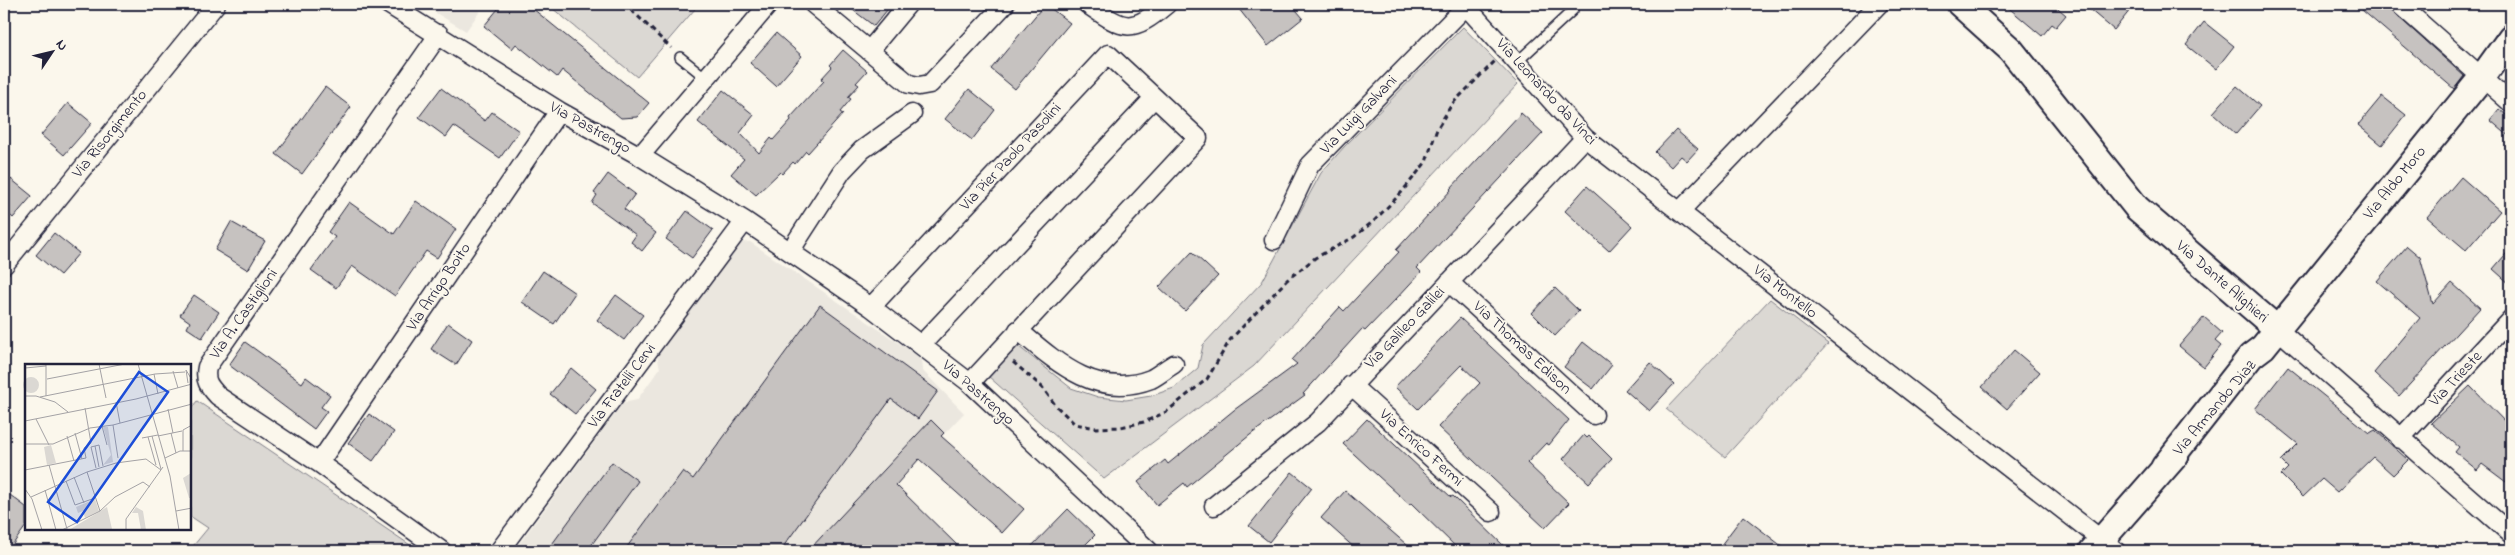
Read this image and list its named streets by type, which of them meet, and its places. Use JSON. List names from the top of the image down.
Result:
{
  "streets": {
    "main road": ["Via Aldo Moro", "Via Dante Alighieri", "Via Armando Diaz"],
    "street": [
      "Via Leonardo da Vinci",
      "Via Luigi Galvani",
      "Via Pastrengo",
      "Via Risorgimento",
      "Via Pier Paolo Pasolini",
      "Via Arrigo Boito",
      "Via Montello",
      "Via A. Castiglioni",
      "Via Galileo Galilei",
      "Via Thomas Edison",
      "Via Trieste",
      "Via Fratelli Cervi",
      "Via Enrico Fermi"
    ]
  },
  "crossings": [
    ["Via Leonardo da Vinci", "Via Luigi Galvani"],
    ["Via Leonardo da Vinci", "Via Montello"],
    ["Via Leonardo da Vinci", "Via Galileo Galilei"],
    ["Via Pastrengo", "Via Pier Paolo Pasolini"],
    ["Via Pastrengo", "Via Arrigo Boito"],
    ["Via Pastrengo", "Via A. Castiglioni"],
    ["Via Pastrengo", "Via Fratelli Cervi"],
    ["Via Aldo Moro", "Via Dante Alighieri"],
    ["Via Aldo Moro", "Via Armando Diaz"],
    ["Via Dante Alighieri", "Via Trieste"],
    ["Via Dante Alighieri", "Via Armando Diaz"],
    ["Via Arrigo Boito", "Via A. Castiglioni"],
    ["Via Montello", "Via Armando Diaz"],
    ["Via Galileo Galilei", "Via Thomas Edison"],
    ["Via Galileo Galilei", "Via Enrico Fermi"]
  ],
  "north": "top right"
}
